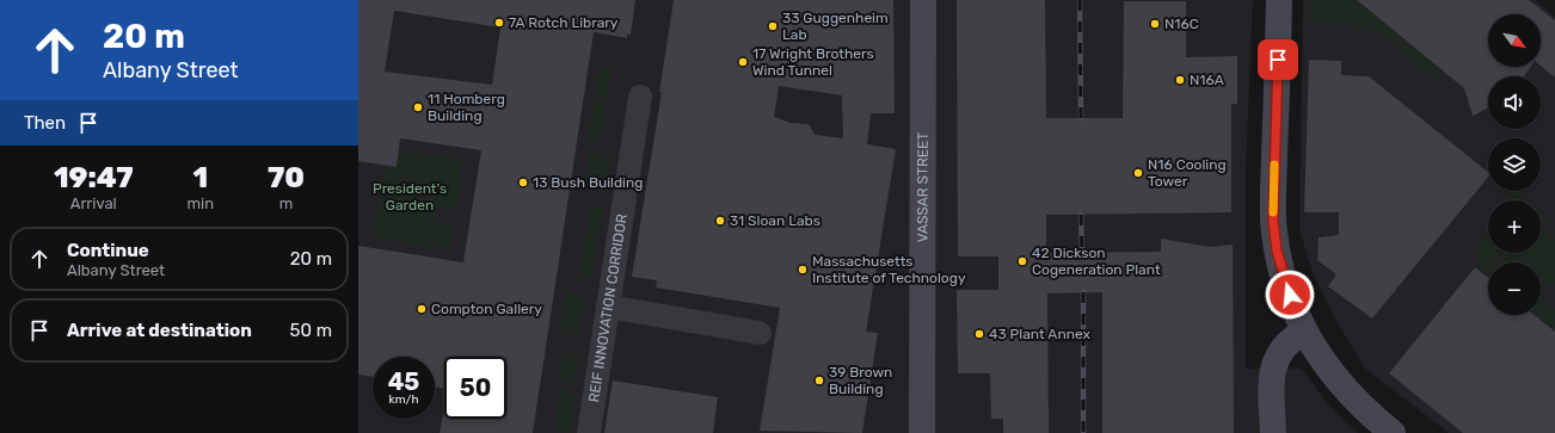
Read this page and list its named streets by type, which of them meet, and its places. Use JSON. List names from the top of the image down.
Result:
{
  "streets": {
    "main road": ["VASSAR STREET"],
    "street": ["REIF INNOVATION CORRIDOR"]
  },
  "parks": ["President's Garden"],
  "places": [
    "7A Rotch Library",
    "N16C",
    "33 Guggenheim Lab",
    "17 Wright Brothers Wind Tunnel",
    "N16A",
    "11 Homberg Building",
    "N16 Cooling Tower",
    "13 Bush Building",
    "31 Sloan Labs",
    "42 Dickson Cogeneration Plant",
    "Massachusetts Institute of Technology",
    "Compton Gallery",
    "43 Plant Annex",
    "39 Brown Building"
  ],
  "north": "bottom right",
  "page": {
    "turn": ["20 m", "Albany Street"],
    "map_buttons": ["+", "−"],
    "then": "Then",
    "eta": [
      "19:47",
      "Arrival",
      "1",
      "min",
      "70",
      "m"
    ],
    "list": [
      {
        "name": "Continue",
        "note": "Albany Street",
        "value": "20 m"
      },
      {
        "name": "Arrive at destination",
        "value": "50 m"
      }
    ],
    "speed": "45 km/h",
    "limit": "50"
  }
}
